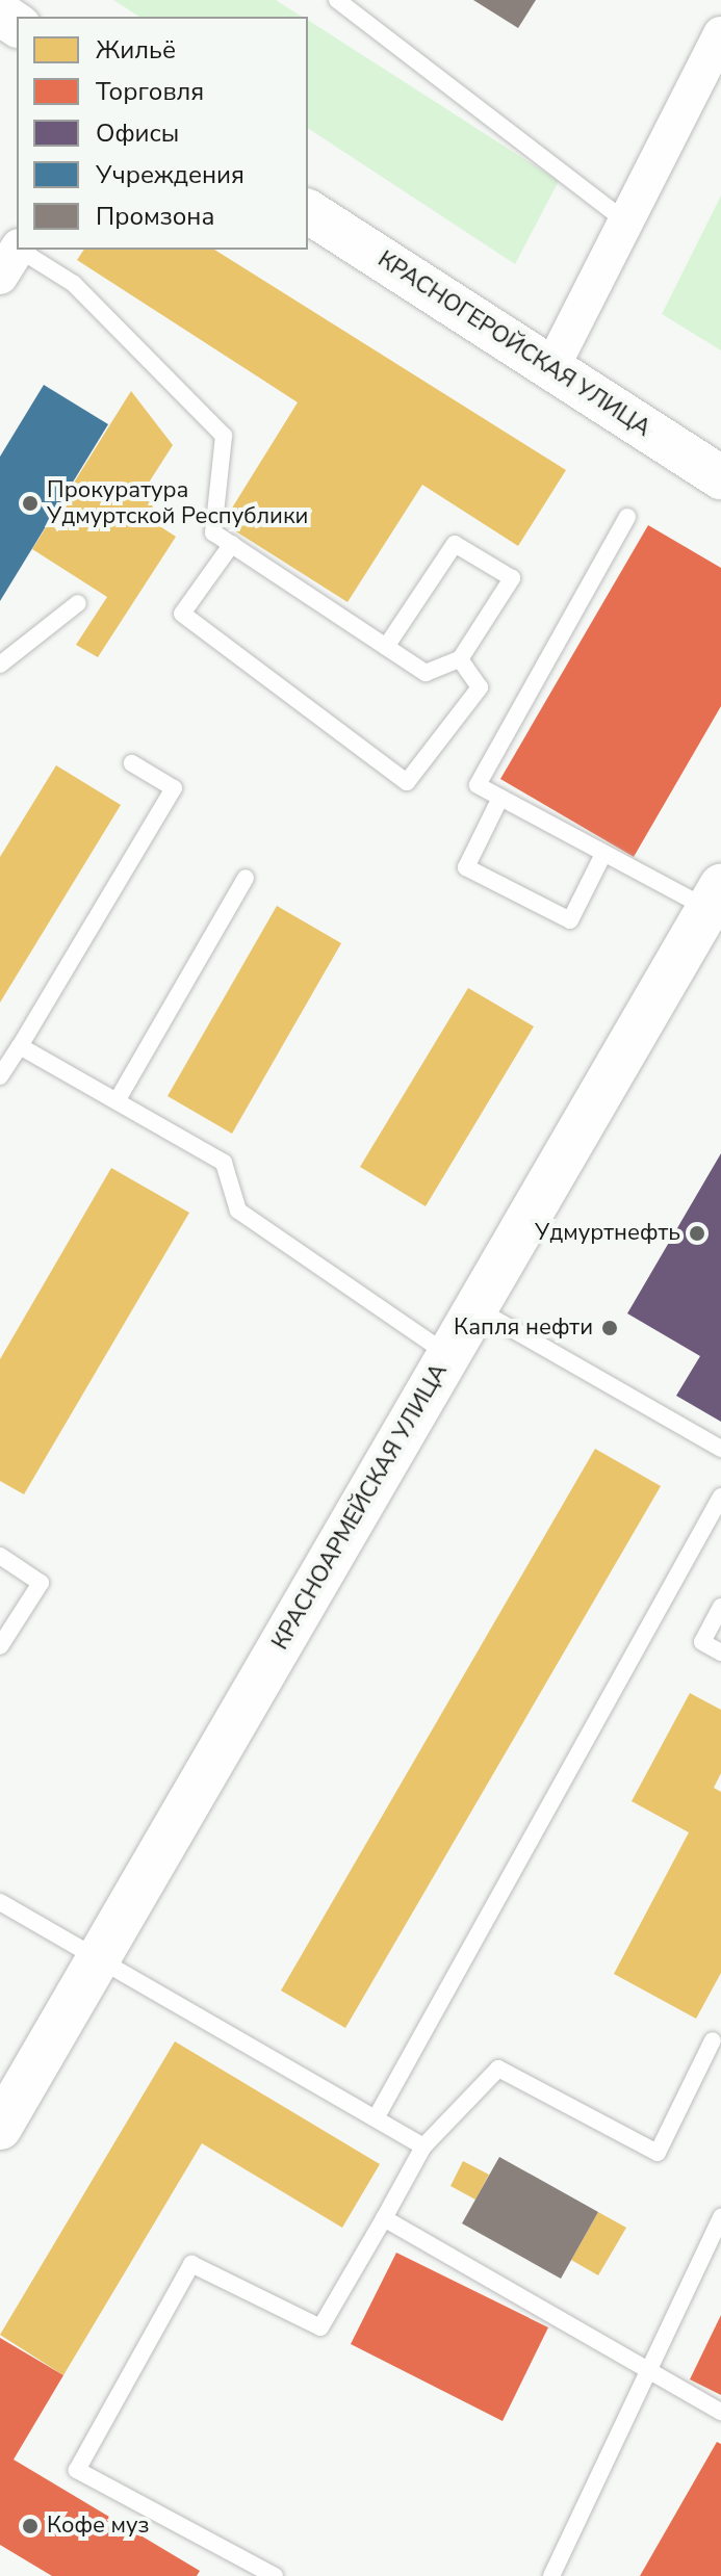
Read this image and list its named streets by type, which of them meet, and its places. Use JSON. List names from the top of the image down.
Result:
{
  "streets": {
    "street": ["КРАСНОГЕРОЙСКАЯ УЛИЦА", "КРАСНОАРМЕЙСКАЯ УЛИЦА"]
  },
  "places": [
    "Прокуратура Удмуртской Республики",
    "Удмуртнефть",
    "Капля нефти",
    "Кофе муз"
  ],
  "legend": [
    "Жильё",
    "Торговля",
    "Офисы",
    "Учреждения",
    "Промзона"
  ]
}
